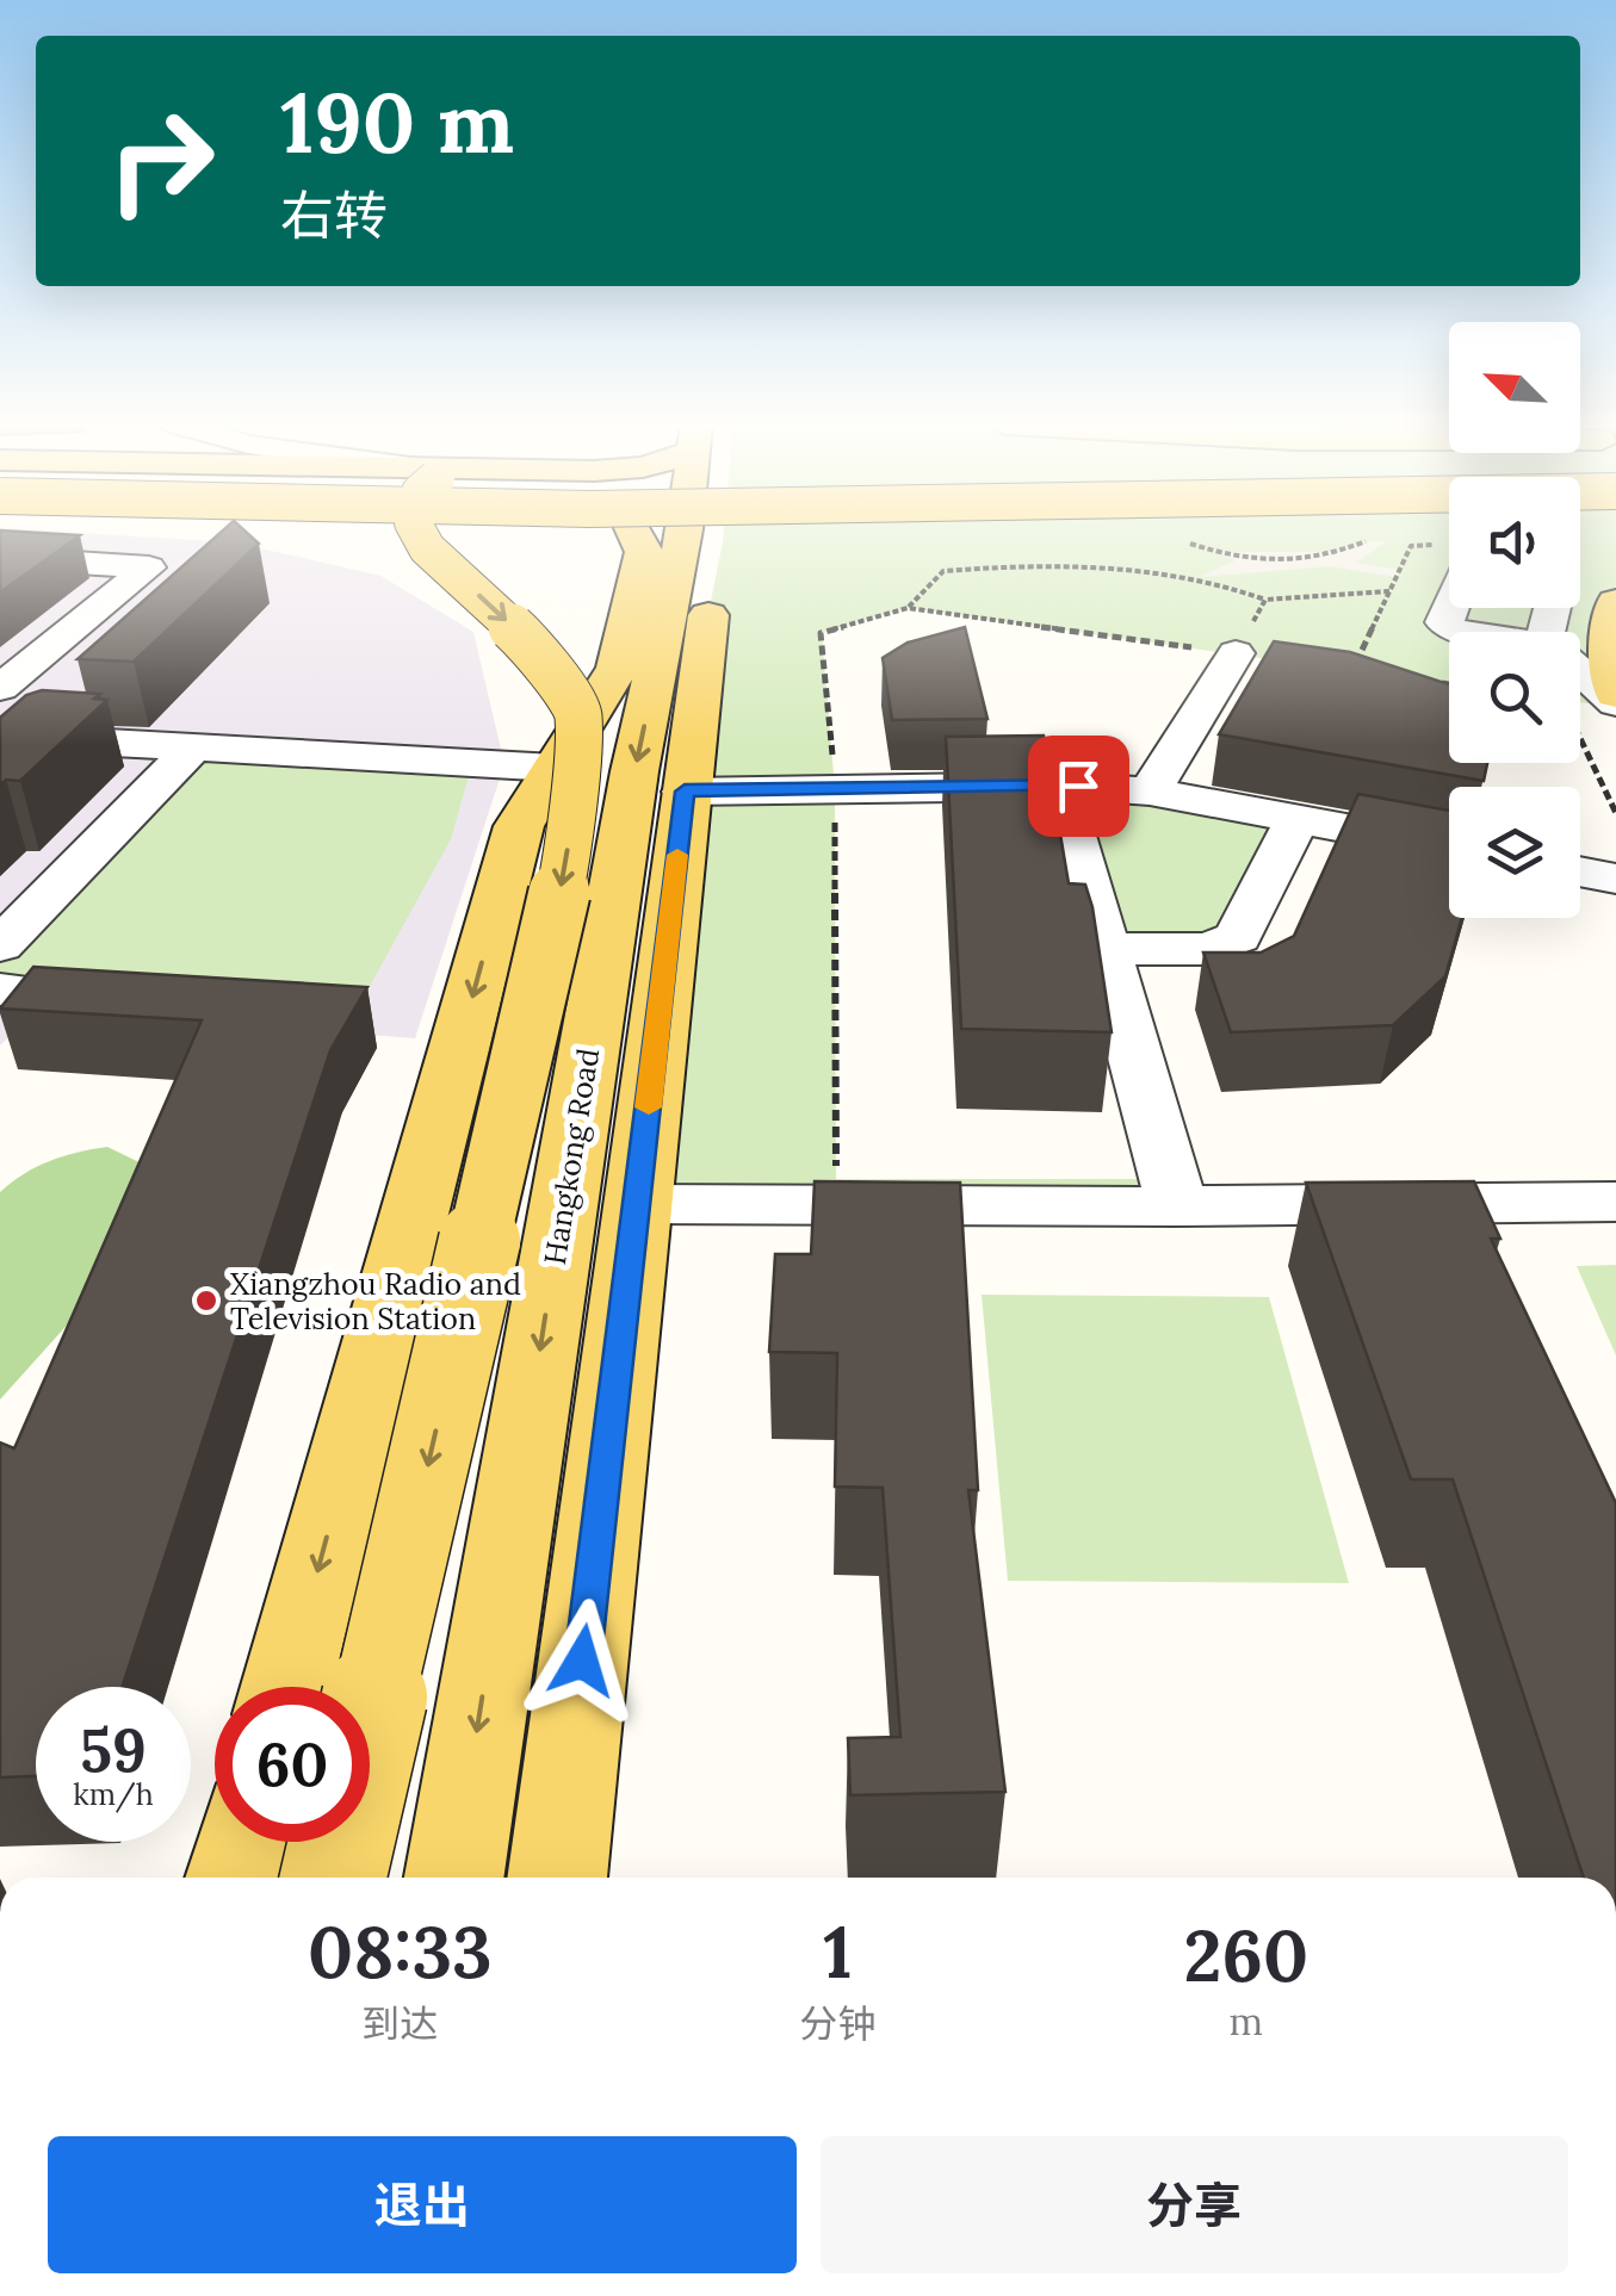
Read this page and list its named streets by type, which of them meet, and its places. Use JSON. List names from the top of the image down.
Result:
{
  "streets": {
    "main road": ["Hangkong Road"]
  },
  "places": ["Xiangzhou Radio and Television Station"],
  "north": "top left",
  "page": {
    "turn": ["190 m", "右转"],
    "speed": "59 km/h",
    "limit": "60",
    "eta": [
      "08:33",
      "到达",
      "1",
      "分钟",
      "260",
      "m"
    ],
    "buttons": ["退出", "分享"]
  }
}
